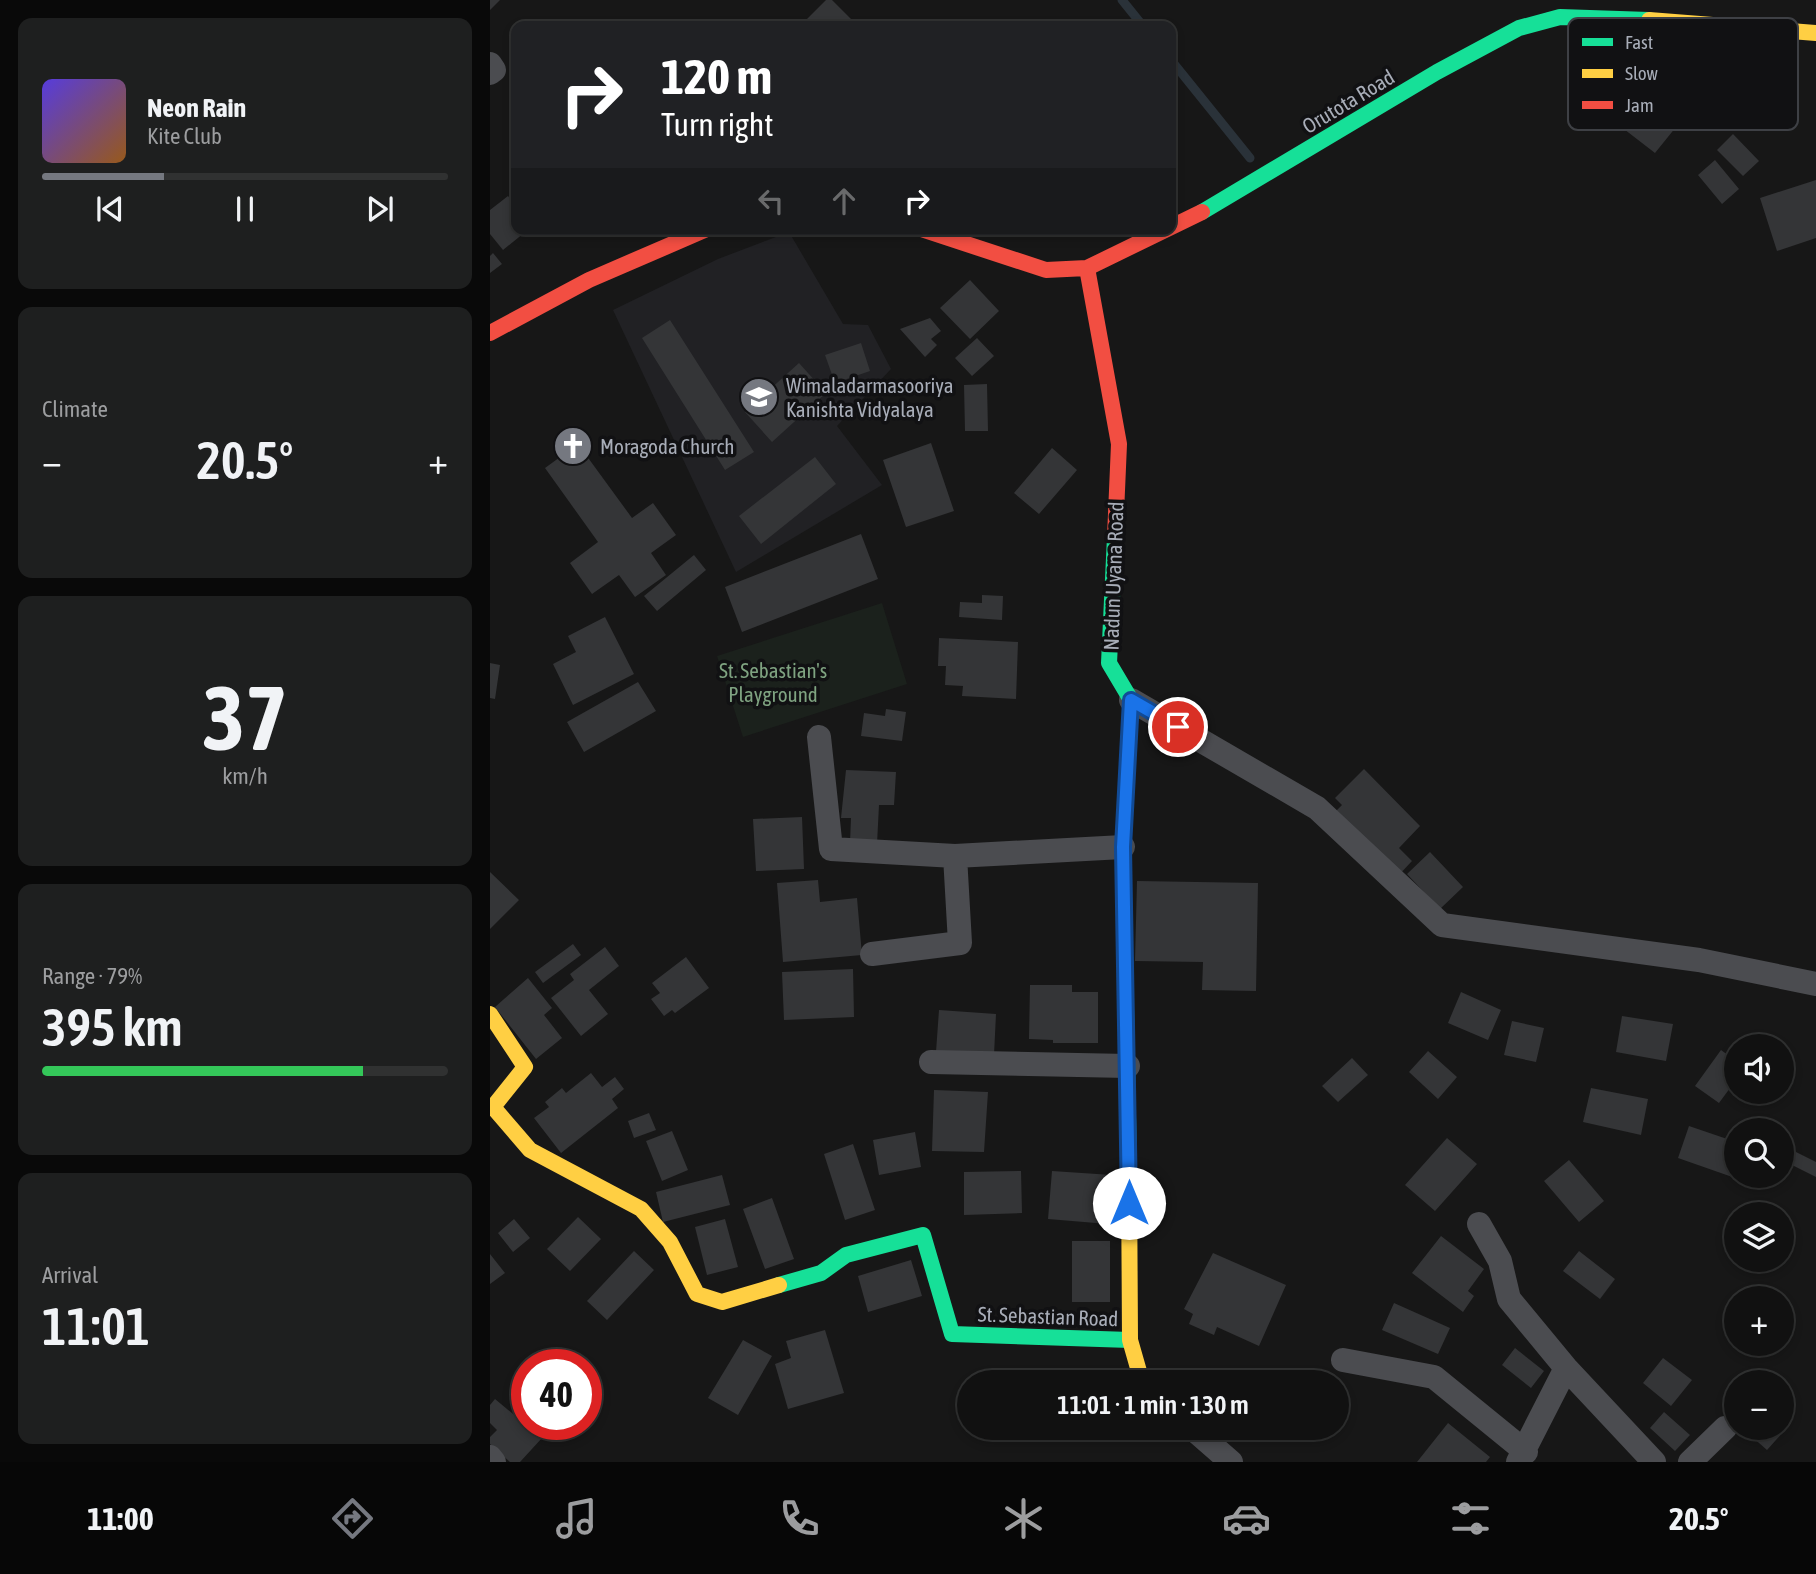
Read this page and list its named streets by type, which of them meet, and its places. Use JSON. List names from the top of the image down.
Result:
{
  "streets": {
    "street": ["Orutota Road", "Nadun Uyana Road", "St. Sebastian Road"]
  },
  "crossings": [
    ["Orutota Road", "Nadun Uyana Road"]
  ],
  "parks": ["St. Sebastian's Playground"],
  "places": {
    "school or university": ["Wimaladarmasooriya Kanishta Vidyalaya"],
    "church": ["Moragoda Church"]
  },
  "legend": ["Fast", "Slow", "Jam"],
  "page": {
    "turn": ["120 m", "Turn right"],
    "song": ["Neon Rain", "Kite Club"],
    "tile": [
      "Climate",
      ["37", "km/h"],
      ["Range · 79%", "395 km"],
      ["Arrival", "11:01"]
    ],
    "heat": ["−", "20.5°", "+"],
    "map_buttons": ["+", "−"],
    "limit": "40",
    "trip": "11:01 · 1 min · 130 m",
    "tabs": ["11:00", "20.5°"]
  }
}
